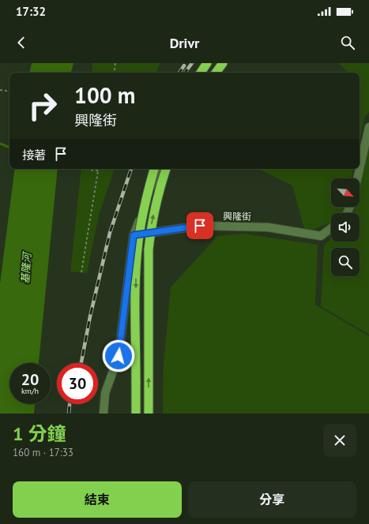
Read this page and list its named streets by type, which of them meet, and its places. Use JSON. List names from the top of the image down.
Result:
{
  "streets": {
    "street": ["興隆街"]
  },
  "water": ["基隆河"],
  "north": "bottom right",
  "page": {
    "status": "17:32",
    "header": "Drivr",
    "turn": ["100 m", "興隆街"],
    "then": "接著",
    "speed": "20 km/h",
    "limit": "30",
    "heading": ["1 分鐘", "160 m · 17:33"],
    "buttons": ["結束", "分享"]
  }
}
